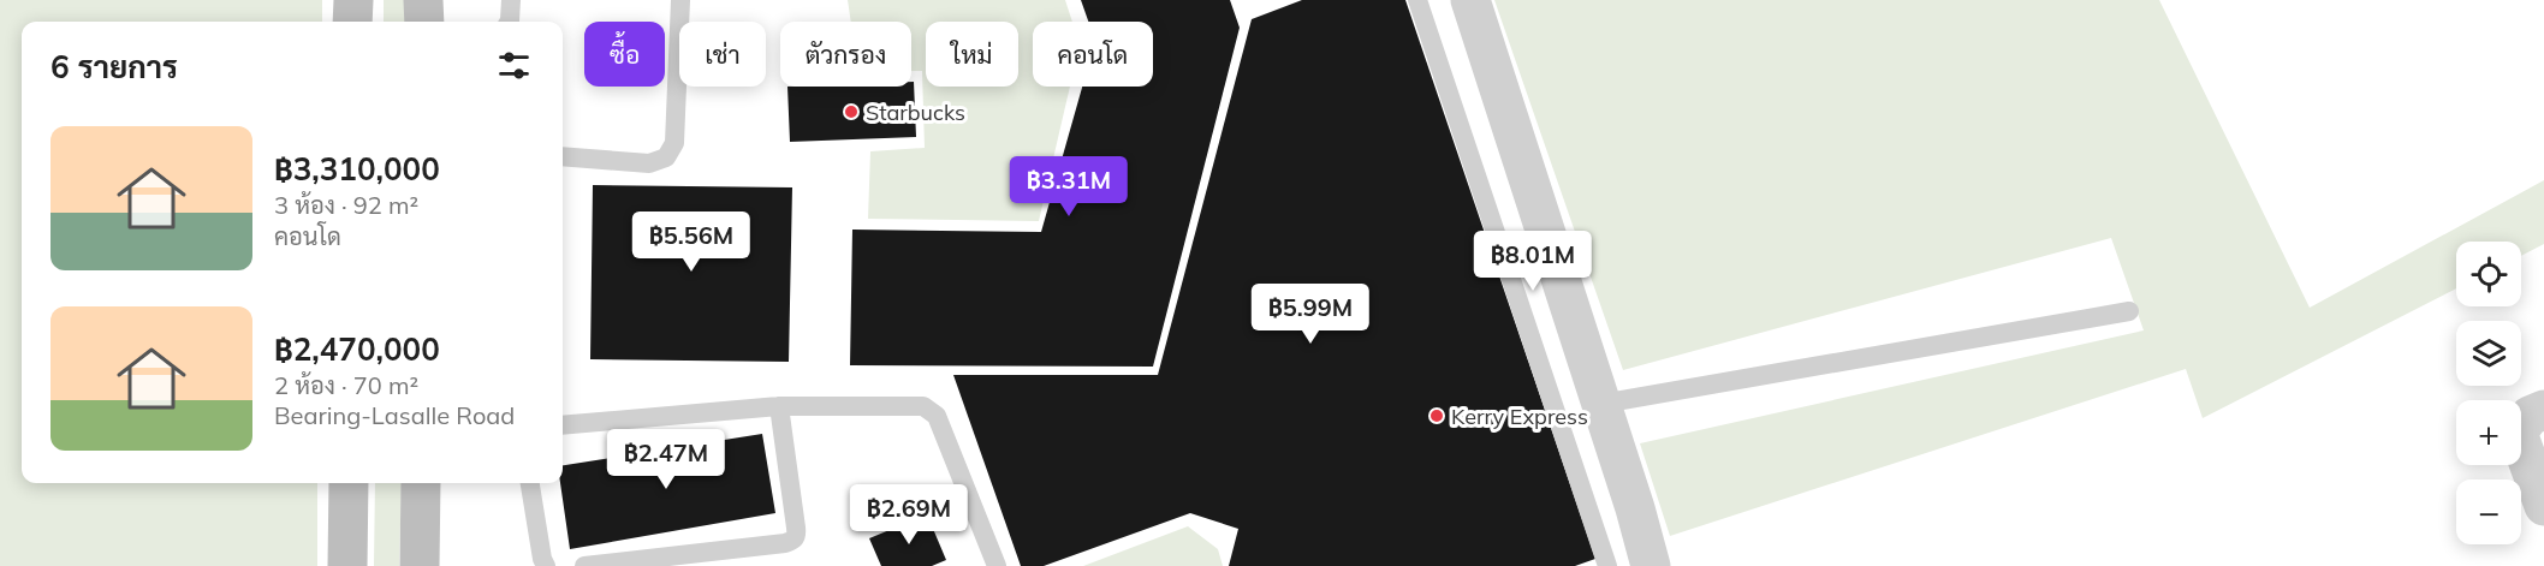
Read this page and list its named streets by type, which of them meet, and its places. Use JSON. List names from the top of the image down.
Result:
{
  "places": ["Starbucks", "Kerry Express"],
  "page": {
    "chip": [
      "ซื้อ",
      "เช่า",
      "ตัวกรอง",
      "ใหม่",
      "คอนโด"
    ],
    "heading": "6 รายการ",
    "list": [
      {
        "name": "฿3,310,000",
        "note": "3 ห้อง · 92 m² · คอนโด"
      },
      {
        "name": "฿2,470,000",
        "note": "2 ห้อง · 70 m² · Bearing-Lasalle Road"
      }
    ],
    "price": [
      "฿3.31M",
      "฿5.56M",
      "฿8.01M",
      "฿5.99M",
      "฿2.47M",
      "฿2.69M"
    ],
    "map_buttons": ["+", "−"]
  }
}
